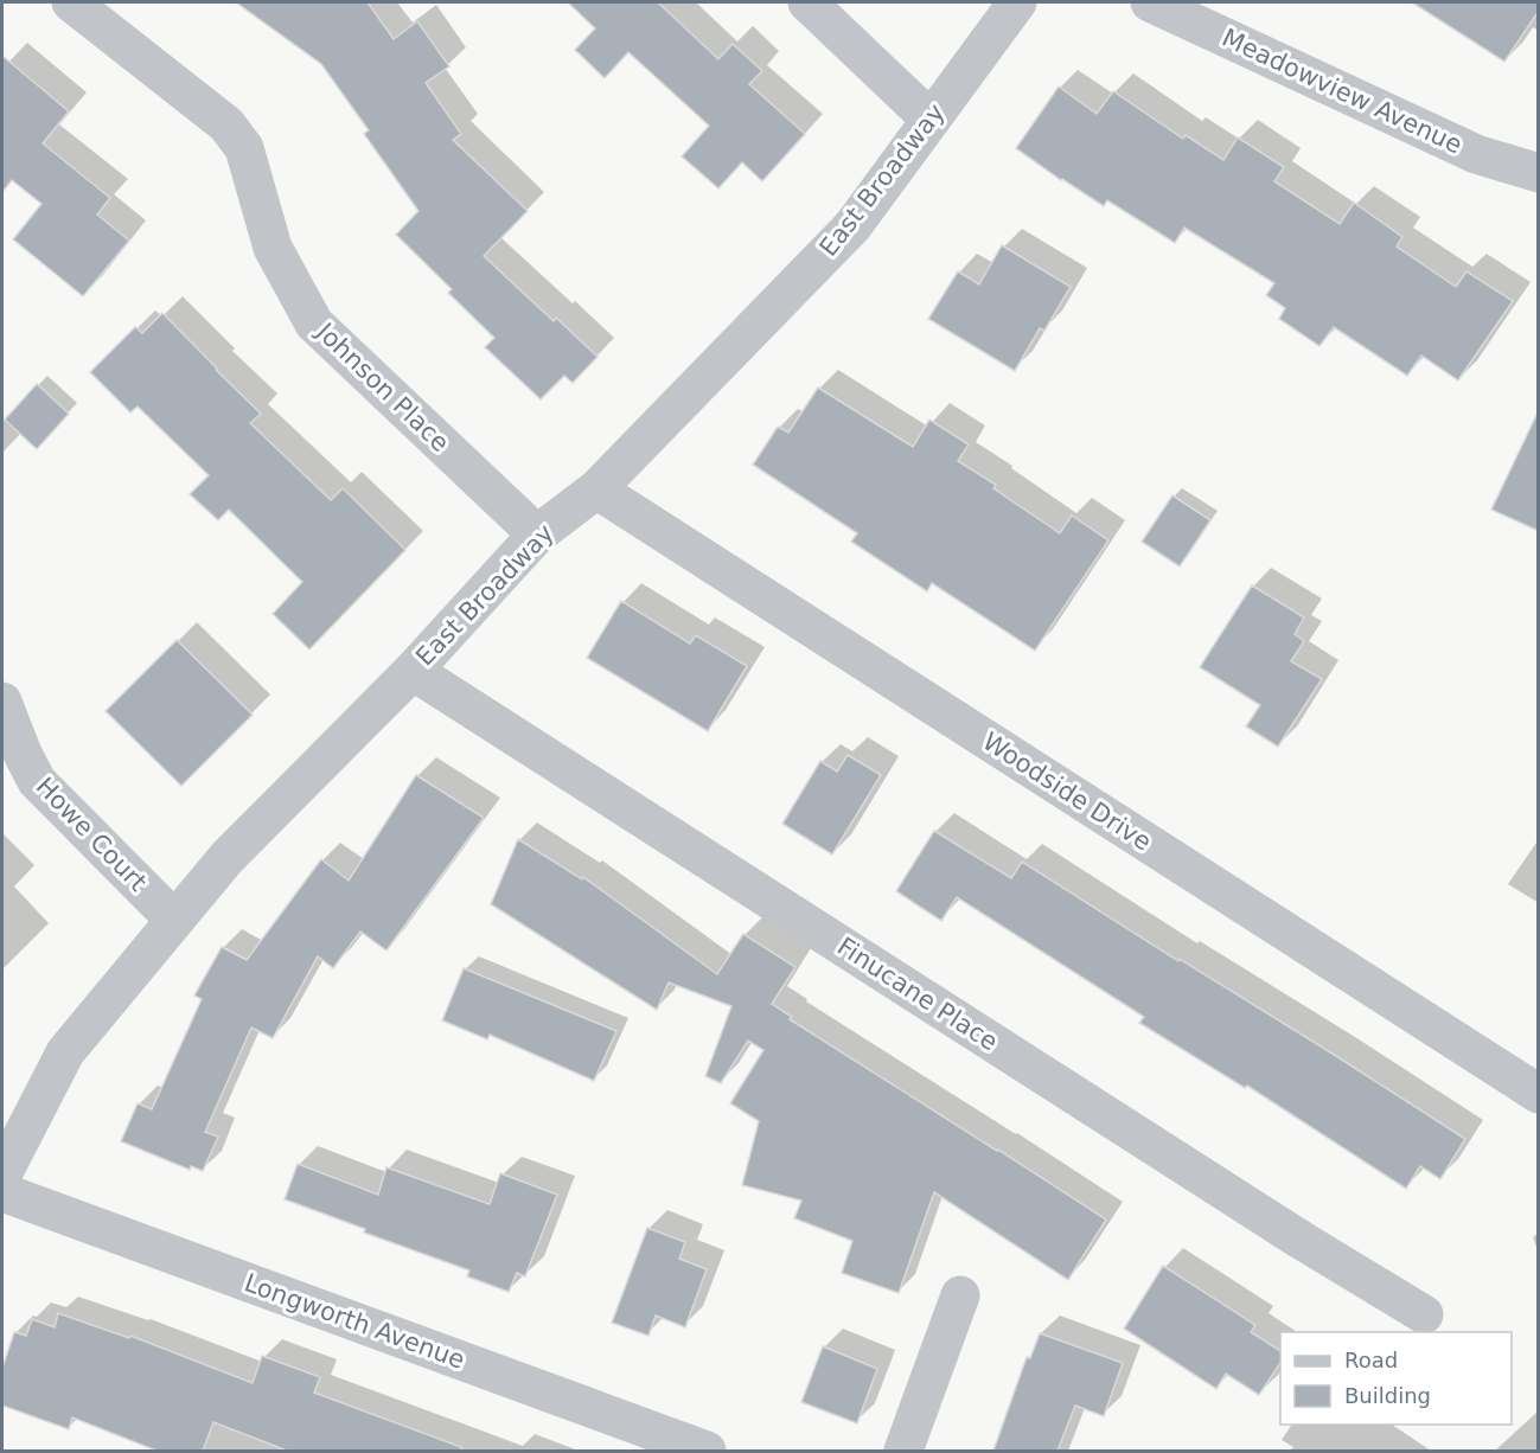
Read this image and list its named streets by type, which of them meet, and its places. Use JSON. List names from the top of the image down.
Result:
{
  "streets": {
    "street": [
      "Meadowview Avenue",
      "East Broadway",
      "Johnson Place",
      "Woodside Drive",
      "Howe Court",
      "Finucane Place",
      "Longworth Avenue"
    ]
  },
  "crossings": [
    ["East Broadway", "Johnson Place"],
    ["East Broadway", "Woodside Drive"],
    ["East Broadway", "Howe Court"],
    ["East Broadway", "Finucane Place"]
  ],
  "legend": ["Road", "Building"]
}
